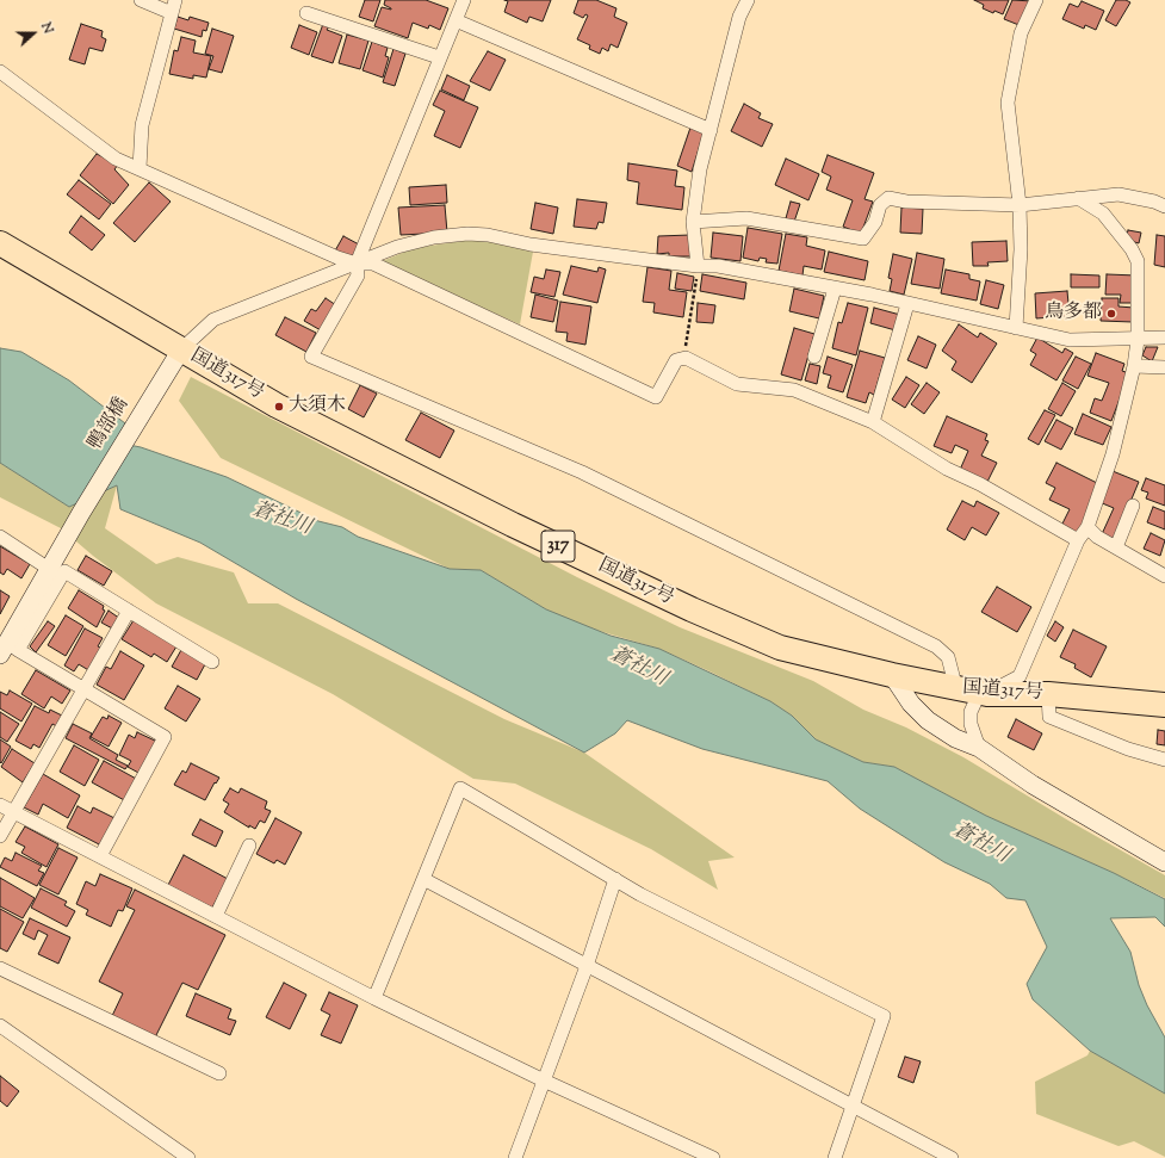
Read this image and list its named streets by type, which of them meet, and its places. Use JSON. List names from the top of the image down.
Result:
{
  "streets": {
    "highway": ["国道317号", "317"],
    "street": ["鴨部橋"]
  },
  "crossings": [
    ["国道317号", "鴨部橋"]
  ],
  "water": ["蒼社川"],
  "places": ["鳥多都", "大須木"],
  "north": "right"
}
